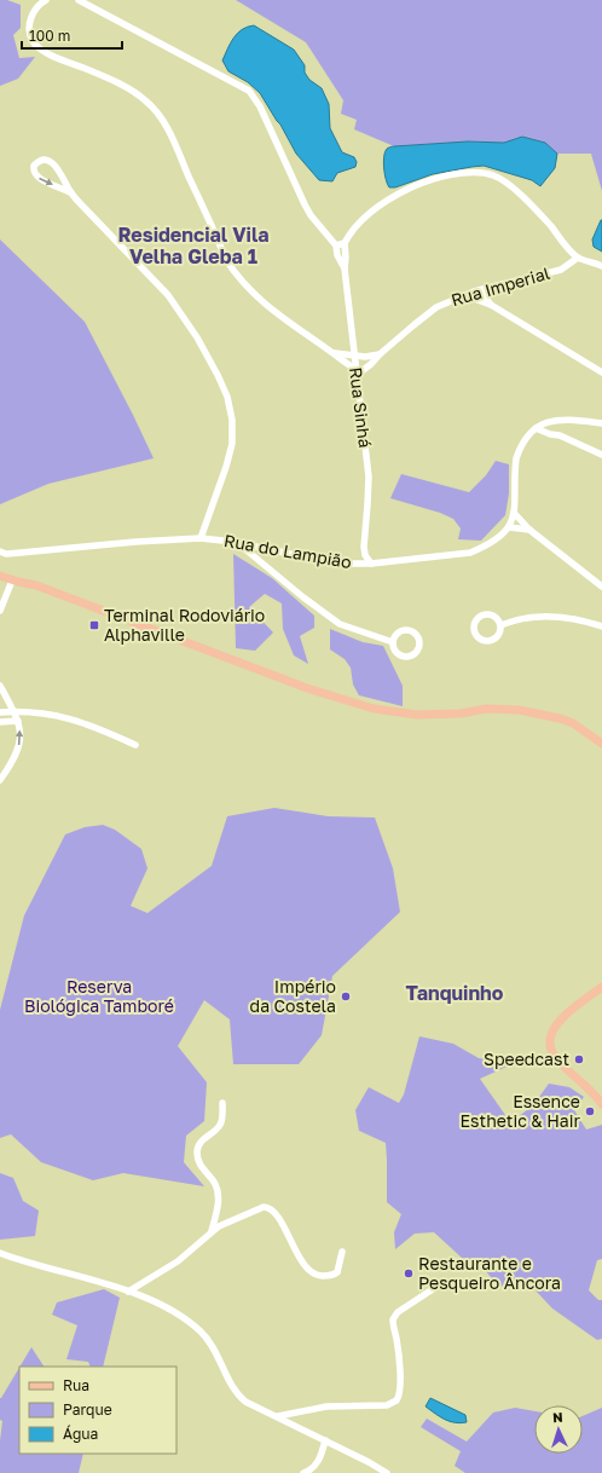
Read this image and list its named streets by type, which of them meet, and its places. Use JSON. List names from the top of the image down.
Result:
{
  "streets": {
    "street": ["Rua Imperial", "Rua Sinhá", "Rua do Lampião"]
  },
  "crossings": [
    ["Rua Imperial", "Rua Sinhá"]
  ],
  "districts": ["Residencial Vila Velha Gleba 1", "Tanquinho"],
  "parks": ["Reserva Biológica Tamboré"],
  "places": {
    "transit": ["Terminal Rodoviário Alphaville"],
    "other": [
      "Império da Costela",
      "Speedcast",
      "Essence Esthetic & Hair",
      "Restaurante e Pesqueiro Âncora"
    ]
  },
  "legend": ["Rua", "Parque", "Água"],
  "scale_bar": "100 m",
  "north": "top"
}
